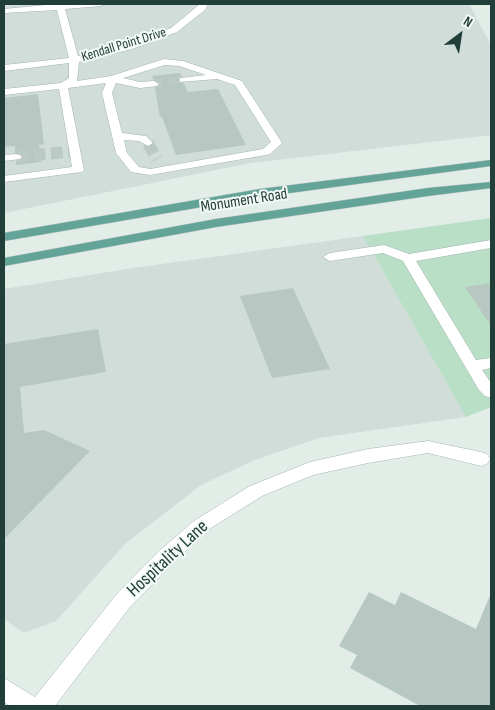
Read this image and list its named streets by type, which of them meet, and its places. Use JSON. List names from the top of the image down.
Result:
{
  "streets": {
    "main road": ["Monument Road"],
    "street": ["Kendall Point Drive", "Hospitality Lane"]
  },
  "north": "top right"
}
